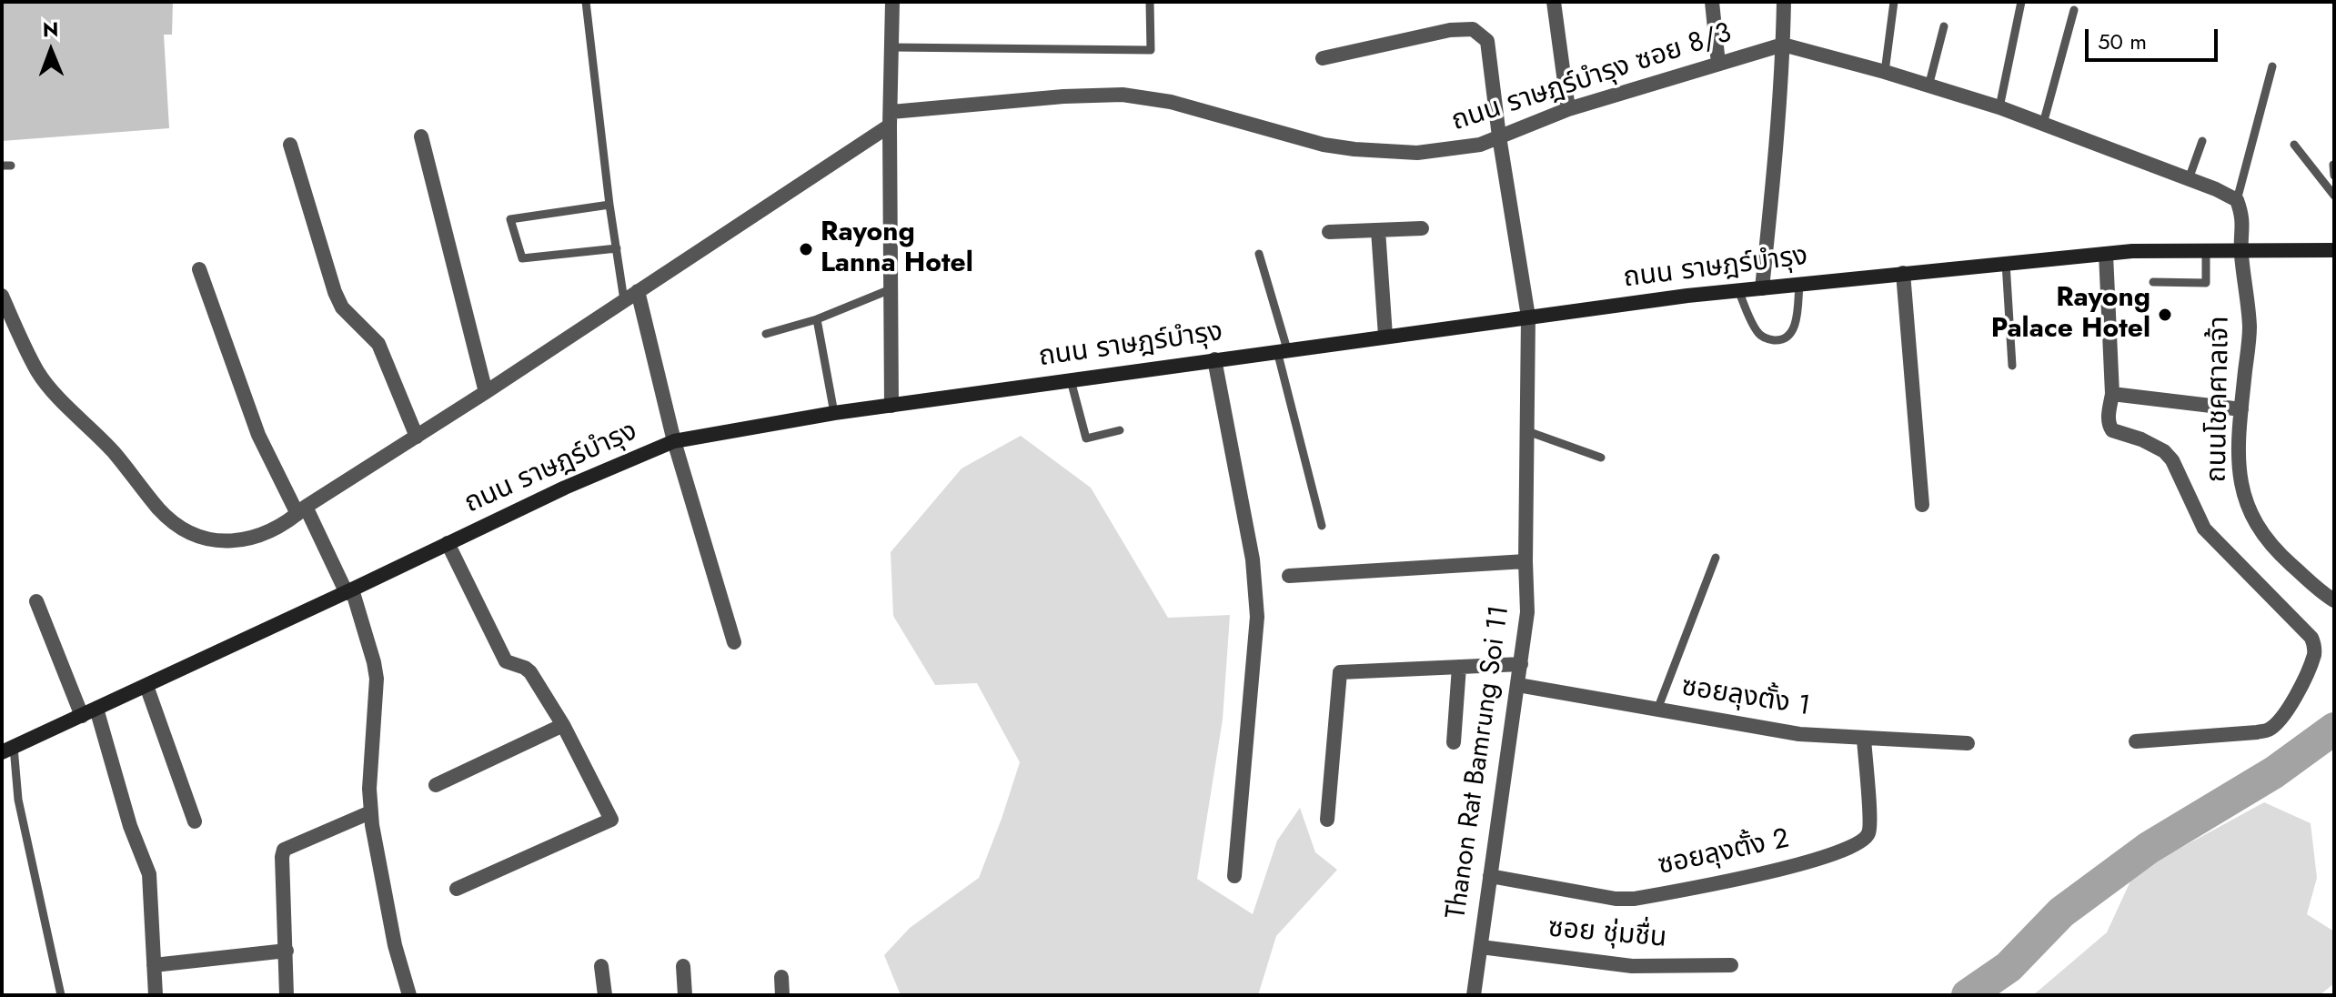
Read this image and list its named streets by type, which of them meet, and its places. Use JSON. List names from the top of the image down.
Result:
{
  "streets": {
    "street": [
      "ถนน ราษฎร์บำรุง ซอย 8/3",
      "ถนน ราษฎร์บำรุง",
      "ถนนโชคศาลเจ้า",
      "ซอยลุงตั้ง 1",
      "Thanon Rat Bamrung Soi 11",
      "ซอยลุงตั้ง 2",
      "ซอย ชุ่มชื่น"
    ]
  },
  "crossings": [
    ["ถนน ราษฎร์บำรุง ซอย 8/3", "Thanon Rat Bamrung Soi 11"],
    ["ถนน ราษฎร์บำรุง", "ถนนโชคศาลเจ้า"],
    ["ถนน ราษฎร์บำรุง", "Thanon Rat Bamrung Soi 11"],
    ["ซอยลุงตั้ง 1", "Thanon Rat Bamrung Soi 11"],
    ["ซอยลุงตั้ง 1", "ซอยลุงตั้ง 2"],
    ["Thanon Rat Bamrung Soi 11", "ซอยลุงตั้ง 2"],
    ["Thanon Rat Bamrung Soi 11", "ซอย ชุ่มชื่น"]
  ],
  "places": ["Rayong Lanna Hotel", "Rayong Palace Hotel"],
  "scale_bar": "50 m",
  "north": "top"
}
